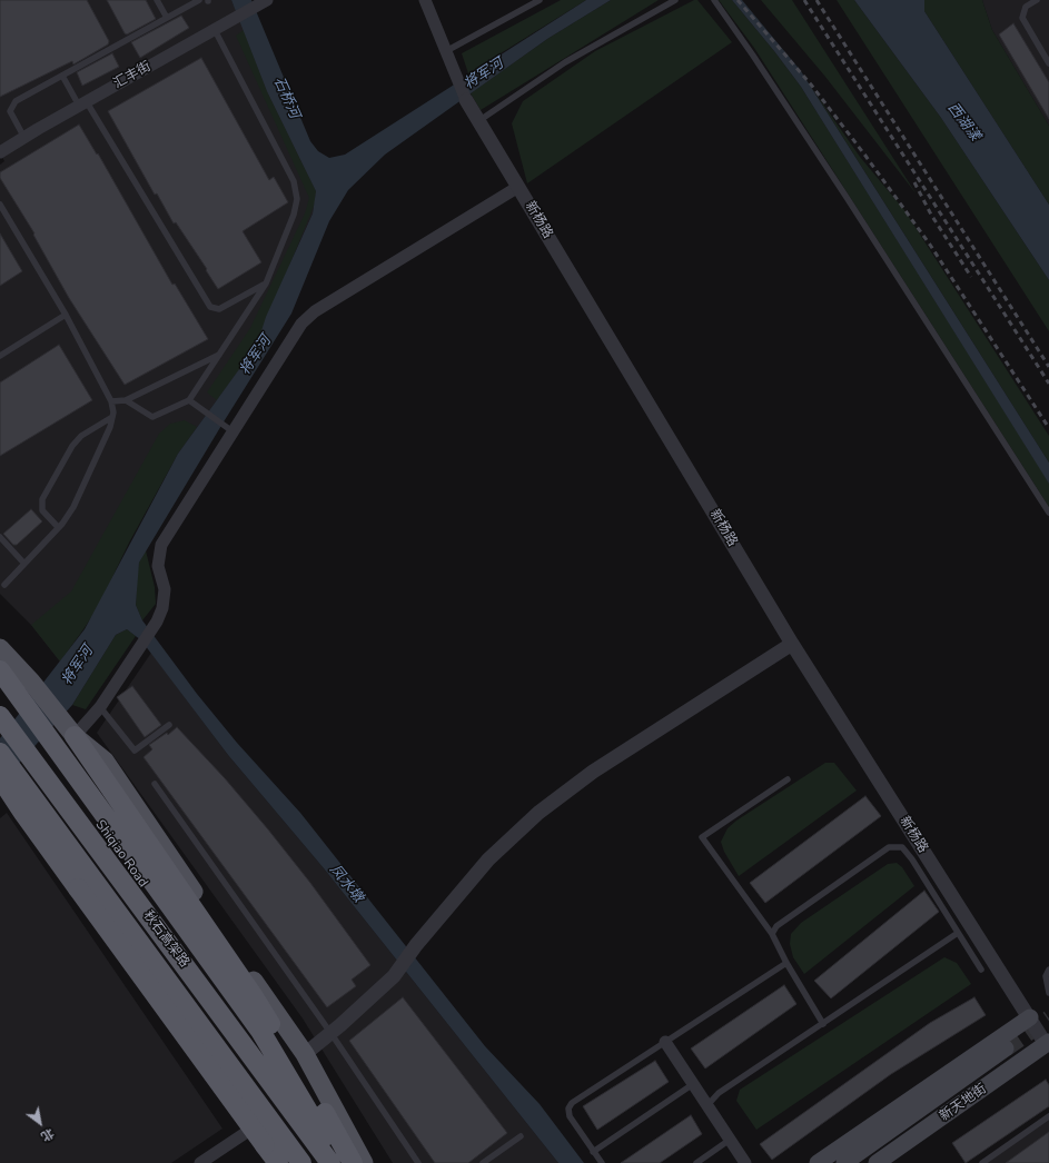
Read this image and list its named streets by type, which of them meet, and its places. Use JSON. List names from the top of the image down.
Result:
{
  "streets": {
    "highway": ["秋石高架路"],
    "main road": ["Shiqiao Road", "新天地街"],
    "street": ["汇丰街", "新杨路"]
  },
  "crossings": [
    ["新杨路", "新天地街"]
  ],
  "water": [
    "将军河",
    "石桥河",
    "西湖漾",
    "凤水墩"
  ],
  "north": "bottom right"
}
